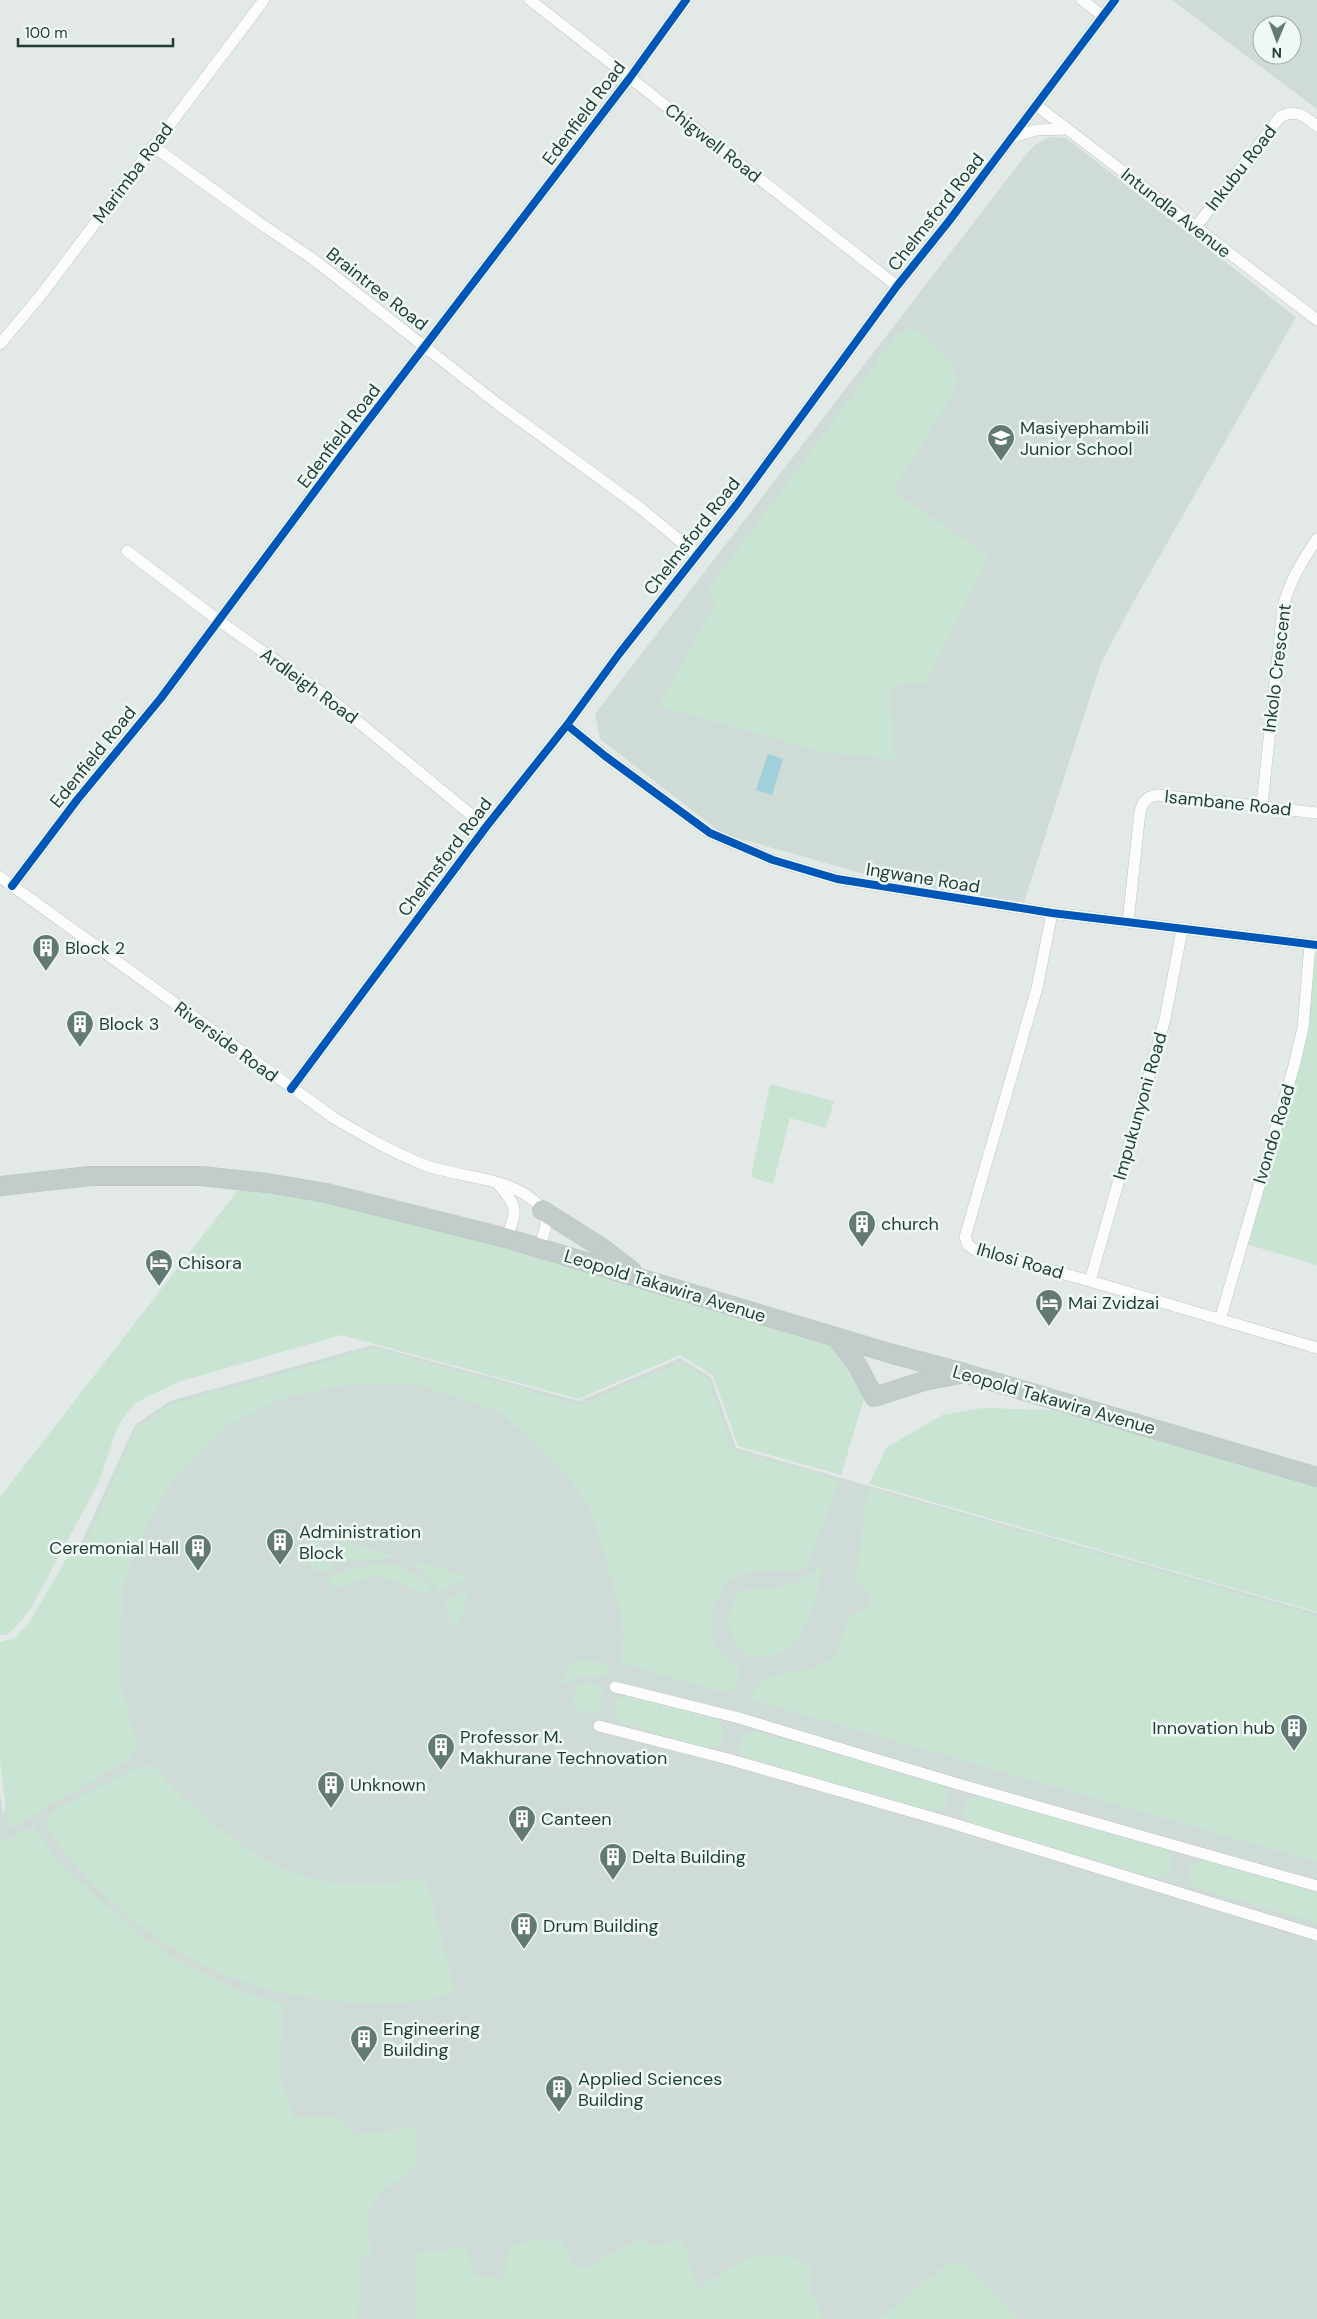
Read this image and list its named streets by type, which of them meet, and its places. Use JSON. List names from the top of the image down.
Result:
{
  "streets": {
    "highway": ["Leopold Takawira Avenue"],
    "street": [
      "Edenfield Road",
      "Chigwell Road",
      "Inkubu Road",
      "Marimba Road",
      "Chelmsford Road",
      "Intundla Avenue",
      "Braintree Road",
      "Inkolo Crescent",
      "Ardleigh Road",
      "Isambane Road",
      "Ingwane Road",
      "Riverside Road",
      "Impukunyoni Road",
      "Ivondo Road",
      "Ihlosi Road"
    ]
  },
  "crossings": [
    ["Edenfield Road", "Chigwell Road"],
    ["Edenfield Road", "Braintree Road"],
    ["Edenfield Road", "Ardleigh Road"],
    ["Edenfield Road", "Riverside Road"],
    ["Chigwell Road", "Chelmsford Road"],
    ["Inkubu Road", "Intundla Avenue"],
    ["Marimba Road", "Braintree Road"],
    ["Chelmsford Road", "Intundla Avenue"],
    ["Chelmsford Road", "Braintree Road"],
    ["Chelmsford Road", "Ardleigh Road"],
    ["Chelmsford Road", "Ingwane Road"],
    ["Chelmsford Road", "Riverside Road"],
    ["Inkolo Crescent", "Isambane Road"],
    ["Isambane Road", "Ingwane Road"],
    ["Ingwane Road", "Impukunyoni Road"],
    ["Ingwane Road", "Ivondo Road"],
    ["Ingwane Road", "Ihlosi Road"],
    ["Impukunyoni Road", "Ihlosi Road"],
    ["Ivondo Road", "Ihlosi Road"]
  ],
  "places": {
    "school or university": ["Masiyephambili Junior School"],
    "building": [
      "Block 2",
      "Block 3",
      "church",
      "Administration Block",
      "Ceremonial Hall",
      "Innovation hub",
      "Professor M. Makhurane Technovation",
      "Unknown",
      "Canteen",
      "Delta Building",
      "Drum Building",
      "Engineering Building",
      "Applied Sciences Building"
    ],
    "hotel": ["Chisora", "Mai Zvidzai"]
  },
  "scale_bar": "100 m",
  "north": "bottom"
}
